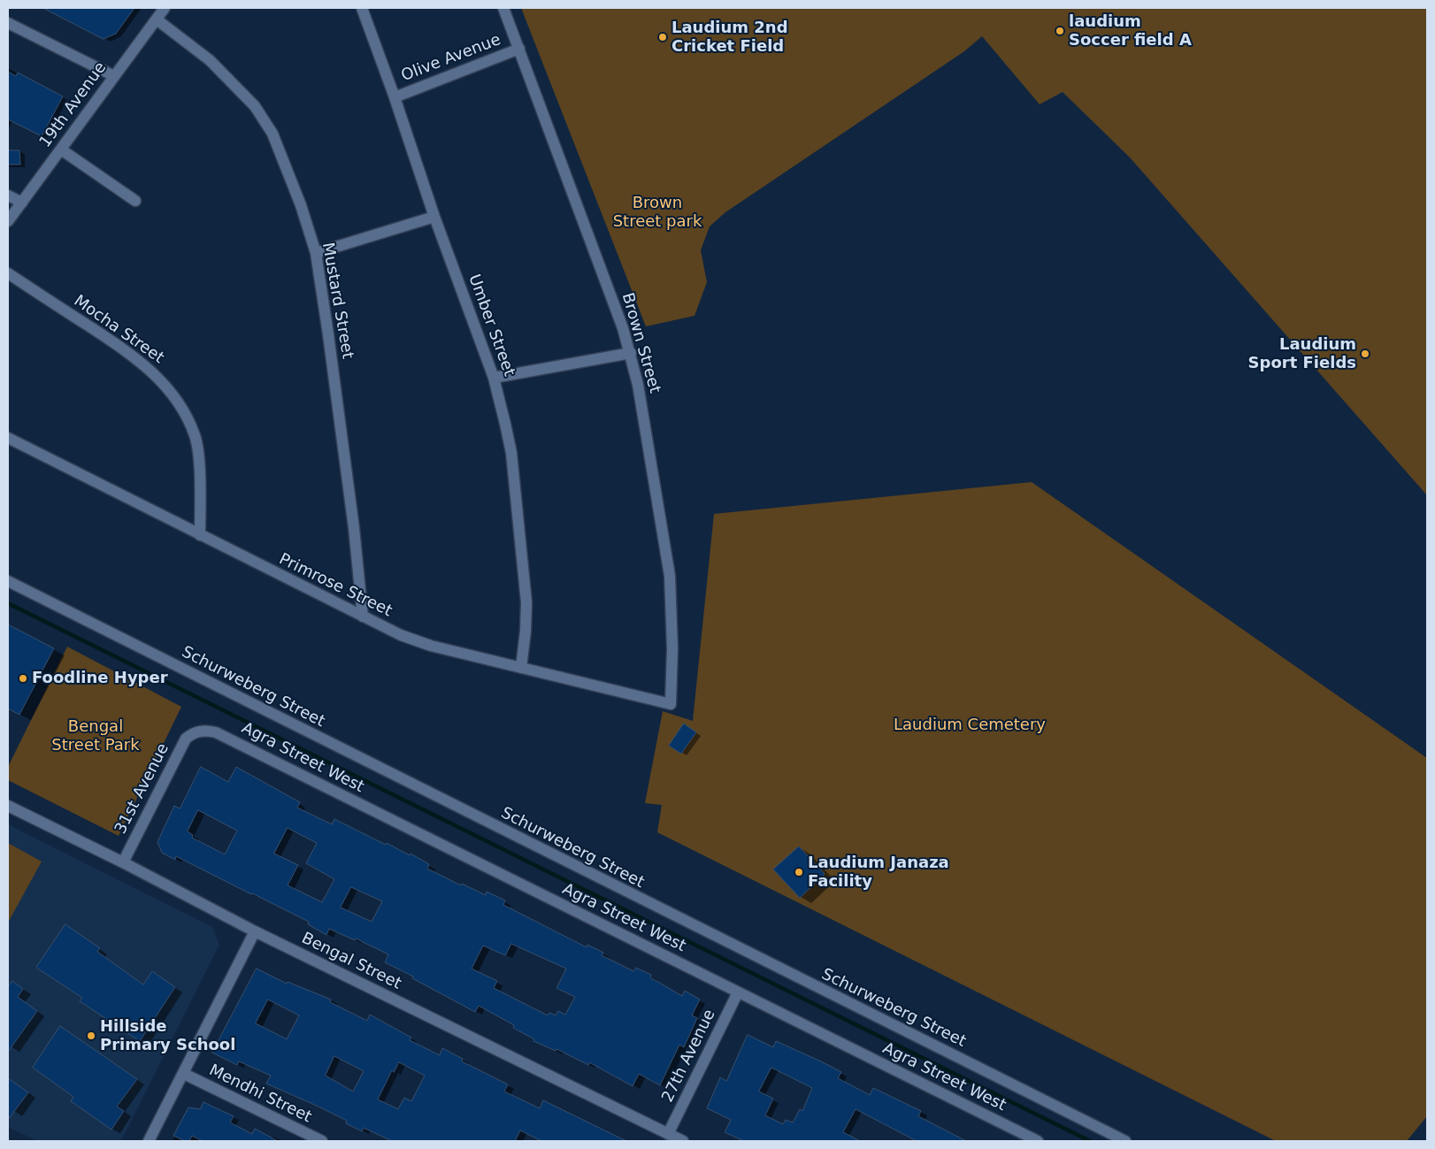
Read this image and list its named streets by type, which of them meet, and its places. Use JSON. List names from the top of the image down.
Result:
{
  "streets": {
    "street": [
      "Olive Avenue",
      "19th Avenue",
      "Mustard Street",
      "Umber Street",
      "Mocha Street",
      "Brown Street",
      "Primrose Street",
      "Schurweberg Street",
      "Agra Street West",
      "31st Avenue",
      "Bengal Street",
      "27th Avenue",
      "Mendhi Street"
    ]
  },
  "crossings": [
    ["Olive Avenue", "Umber Street"],
    ["Olive Avenue", "Brown Street"],
    ["19th Avenue", "Mustard Street"],
    ["Mustard Street", "Primrose Street"],
    ["Umber Street", "Primrose Street"],
    ["Mocha Street", "Primrose Street"],
    ["Brown Street", "Primrose Street"],
    ["Agra Street West", "31st Avenue"],
    ["Agra Street West", "27th Avenue"],
    ["31st Avenue", "Bengal Street"],
    ["Bengal Street", "27th Avenue"]
  ],
  "parks": ["Brown Street park", "Laudium Cemetery", "Bengal Street Park"],
  "places": [
    "laudium Soccer field A",
    "Laudium 2nd Cricket Field",
    "Laudium Sport Fields",
    "Foodline Hyper",
    "Laudium Janaza Facility",
    "Hillside Primary School"
  ]
}
